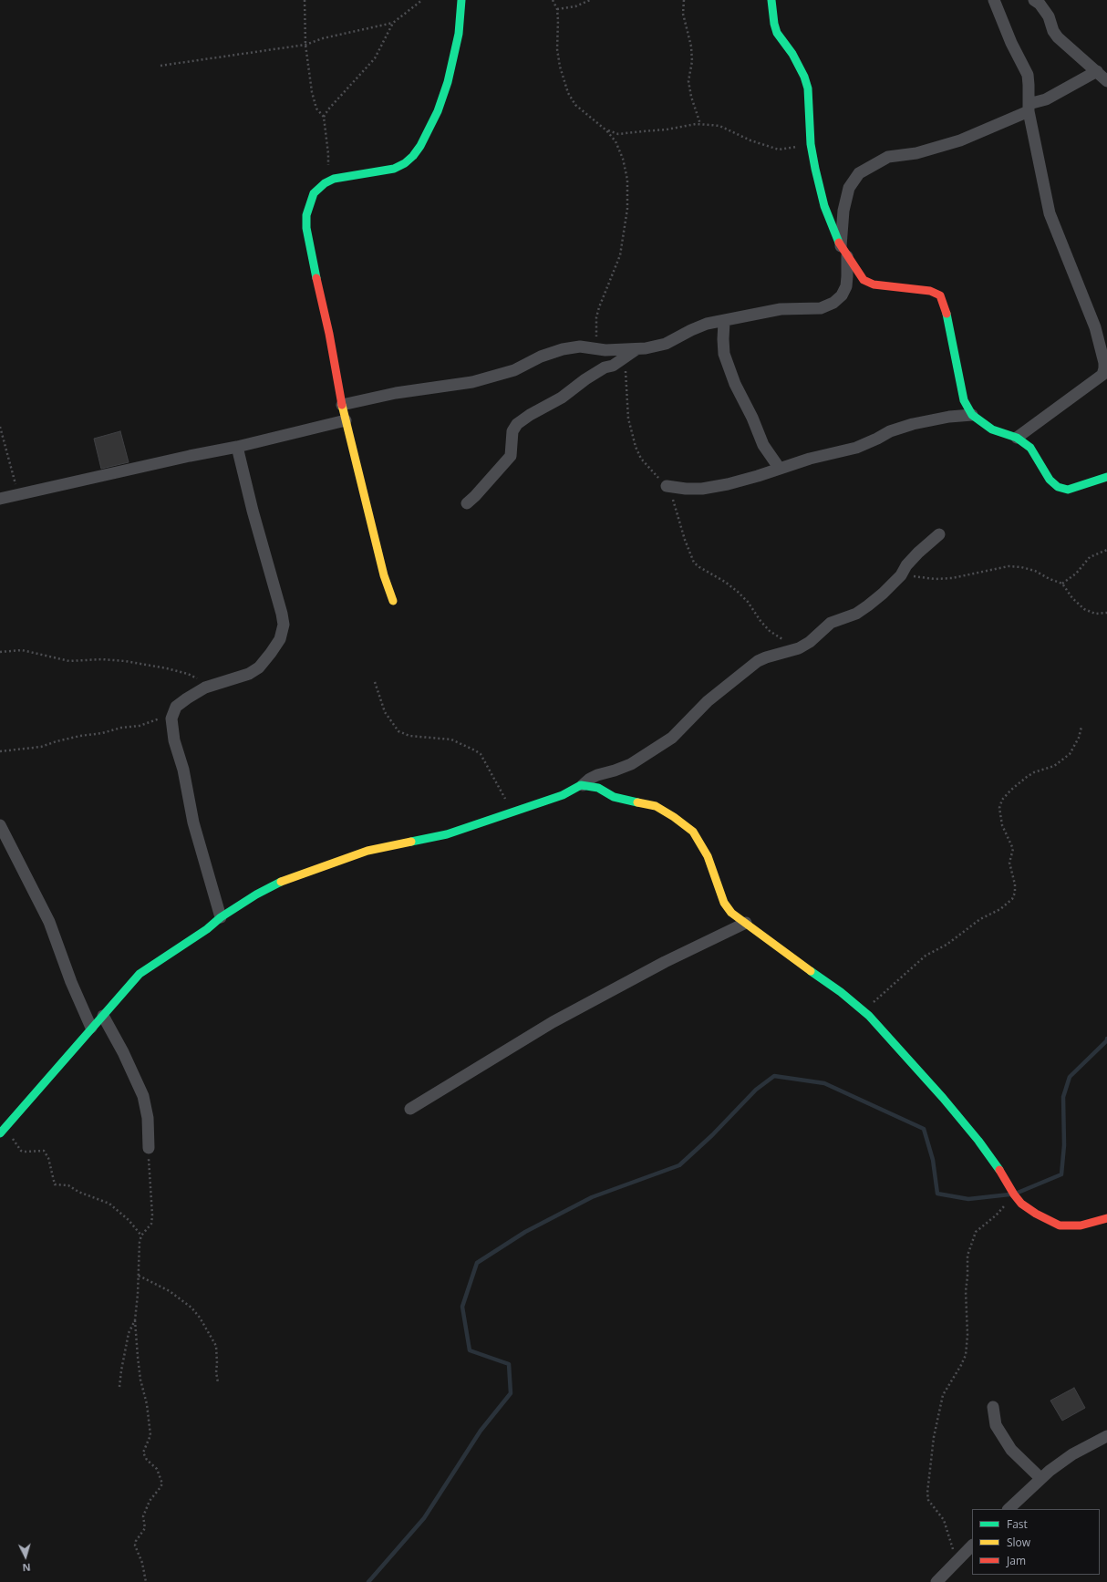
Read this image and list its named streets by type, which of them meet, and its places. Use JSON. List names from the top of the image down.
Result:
{
  "legend": ["Fast", "Slow", "Jam"],
  "north": "bottom"
}
